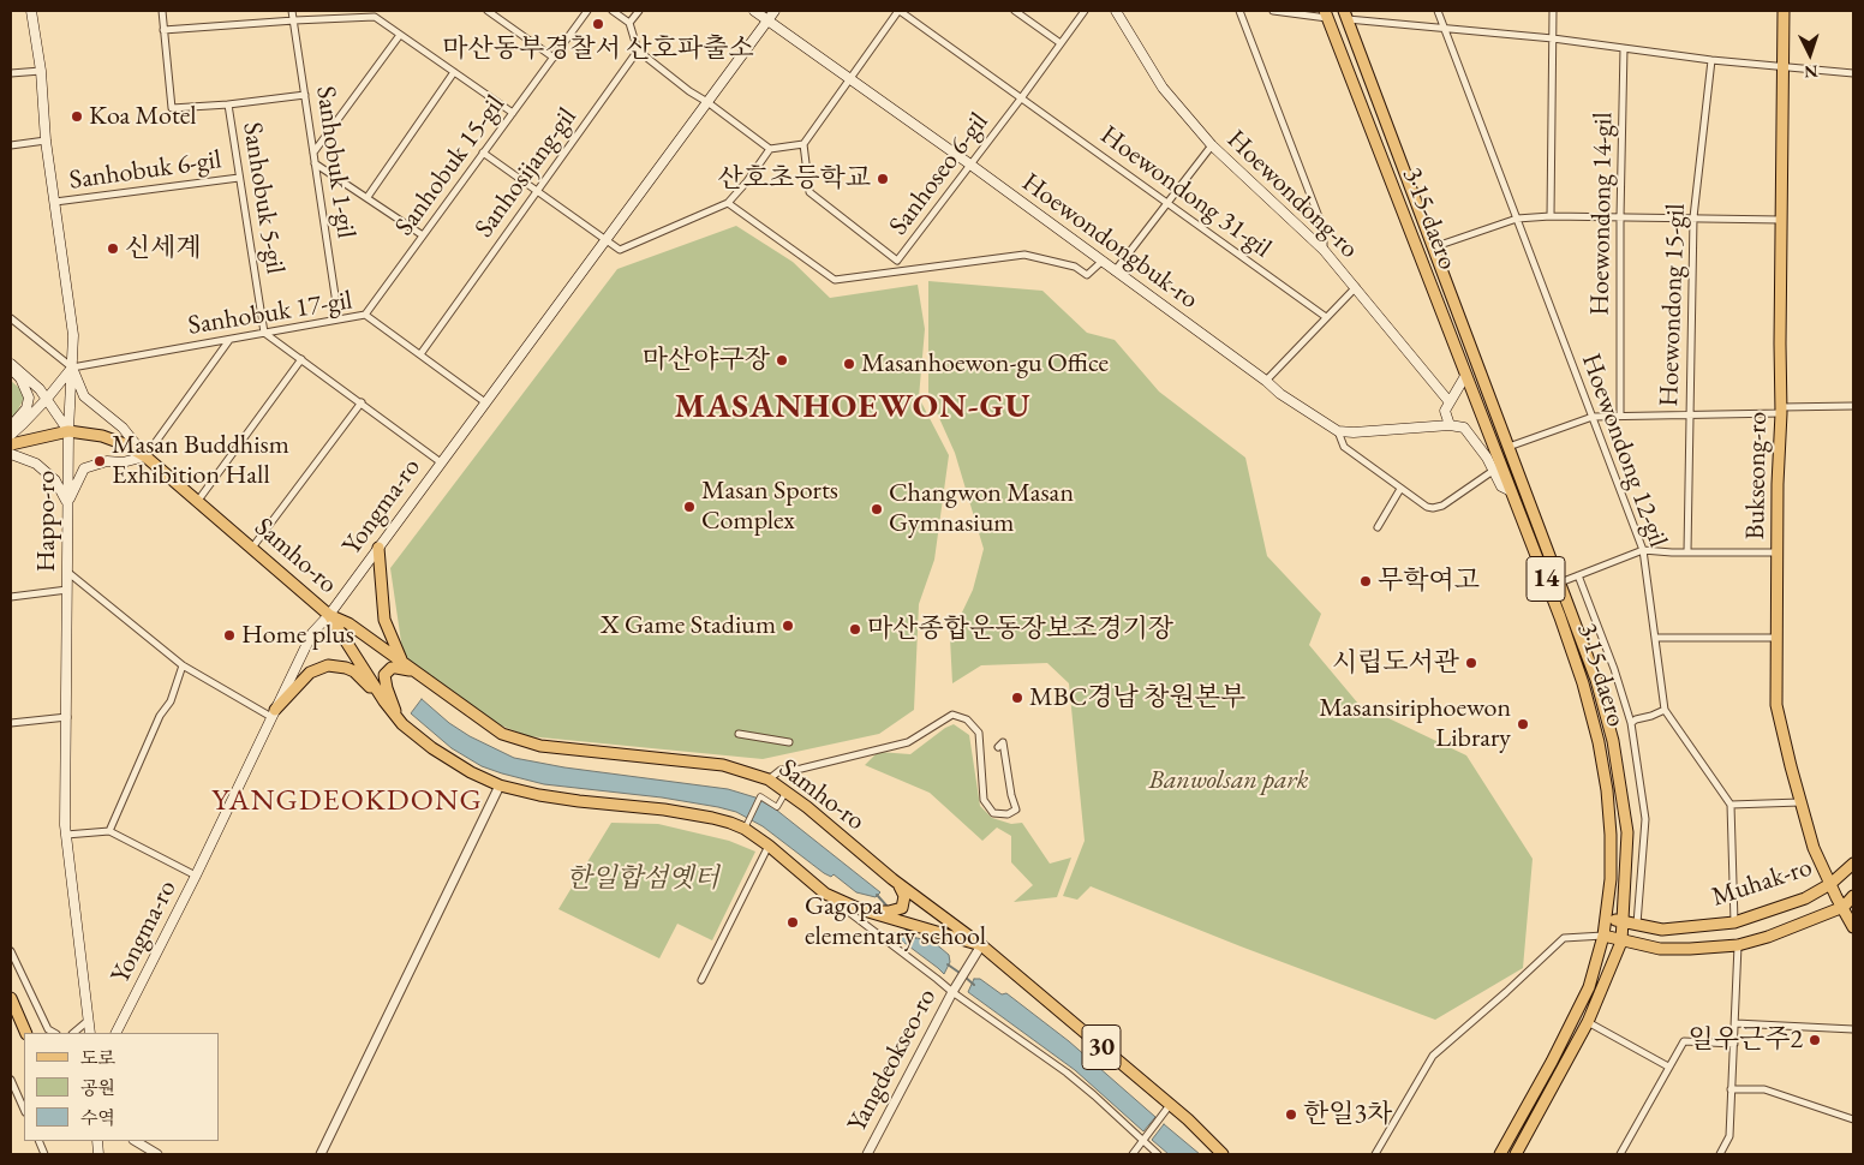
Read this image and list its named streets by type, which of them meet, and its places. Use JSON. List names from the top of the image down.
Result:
{
  "streets": {
    "main road": [
      "Hoewondong-ro",
      "3·15-daero",
      "Hoewondongbuk-ro",
      "Bukseong-ro",
      "Yongma-ro",
      "Happo-ro",
      "Samho-ro",
      "14",
      "Muhak-ro",
      "30"
    ],
    "street": [
      "Sanhobuk 1-gil",
      "Sanhobuk 15-gil",
      "Sanhobuk 6-gil",
      "Sanhosijang-gil",
      "Sanhoseo 6-gil",
      "Hoewondong 31-gil",
      "Sanhobuk 5-gil",
      "Hoewondong 14-gil",
      "Hoewondong 15-gil",
      "Sanhobuk 17-gil",
      "Hoewondong 12-gil",
      "Yangdeokseo-ro"
    ]
  },
  "crossings": [
    ["Sanhobuk 1-gil", "Sanhobuk 17-gil"],
    ["Sanhobuk 15-gil", "Sanhobuk 17-gil"],
    ["Sanhobuk 6-gil", "Sanhobuk 5-gil"],
    ["Sanhobuk 6-gil", "Happo-ro"],
    ["Sanhosijang-gil", "Sanhobuk 17-gil"],
    ["Sanhoseo 6-gil", "Hoewondong 31-gil"],
    ["Sanhoseo 6-gil", "Hoewondongbuk-ro"],
    ["Sanhobuk 5-gil", "Sanhobuk 17-gil"],
    ["3·15-daero", "Muhak-ro"],
    ["Hoewondongbuk-ro", "Yongma-ro"],
    ["Sanhobuk 17-gil", "Yongma-ro"],
    ["Sanhobuk 17-gil", "Happo-ro"],
    ["Bukseong-ro", "Muhak-ro"],
    ["Yongma-ro", "Samho-ro"],
    ["Happo-ro", "Samho-ro"],
    ["Samho-ro", "Yangdeokseo-ro"]
  ],
  "districts": ["MASANHOEWON-GU", "YANGDEOKDONG"],
  "parks": ["Banwolsan park", "한일합섬옛터"],
  "places": [
    "마산동부경찰서 산호파출소",
    "Koa Motel",
    "산호초등학교",
    "신세계",
    "마산야구장",
    "Masanhoewon-gu Office",
    "Masan Buddhism Exhibition Hall",
    "Masan Sports Complex",
    "Changwon Masan Gymnasium",
    "무학여고",
    "X Game Stadium",
    "마산종합운동장보조경기장",
    "Home plus",
    "시립도서관",
    "MBC경남 창원본부",
    "Masansiriphoewon Library",
    "Gagopa elementary school",
    "일우근주2",
    "한일3차"
  ],
  "legend": ["도로", "공원", "수역"],
  "north": "bottom"
}
